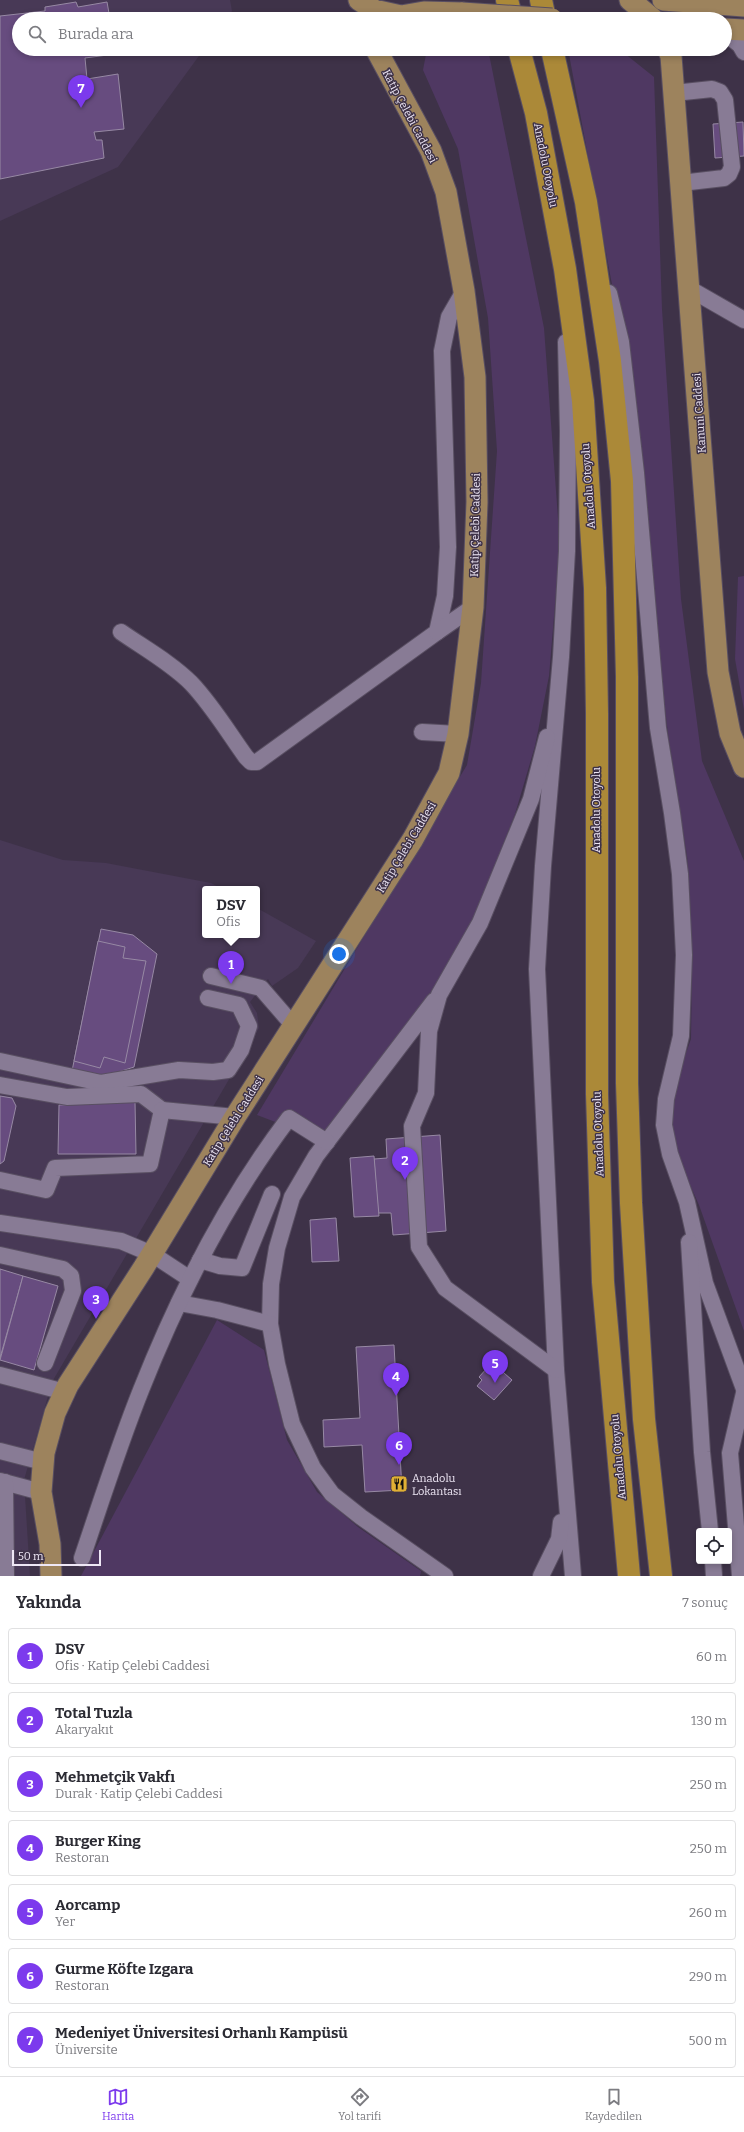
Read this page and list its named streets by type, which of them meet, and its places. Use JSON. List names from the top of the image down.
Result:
{
  "streets": {
    "highway": ["Anadolu Otoyolu"],
    "main road": ["Katip Çelebi Caddesi", "Kanuni Caddesi"]
  },
  "places": {
    "restaurant": ["Anadolu Lokantası"]
  },
  "scale_bar": "50 m",
  "page": {
    "search": "Burada ara",
    "pins": [
      "7",
      "1",
      "2",
      "3",
      "5",
      "4",
      "6"
    ],
    "popup": ["DSV", "Ofis"],
    "scale": "50 m",
    "heading": ["Yakında", "7 sonuç"],
    "list": [
      {
        "mark": "1",
        "name": "DSV",
        "note": "Ofis · Katip Çelebi Caddesi",
        "value": "60 m"
      },
      {
        "mark": "2",
        "name": "Total Tuzla",
        "note": "Akaryakıt",
        "value": "130 m"
      },
      {
        "mark": "3",
        "name": "Mehmetçik Vakfı",
        "note": "Durak · Katip Çelebi Caddesi",
        "value": "250 m"
      },
      {
        "mark": "4",
        "name": "Burger King",
        "note": "Restoran",
        "value": "250 m"
      },
      {
        "mark": "5",
        "name": "Aorcamp",
        "note": "Yer",
        "value": "260 m"
      },
      {
        "mark": "6",
        "name": "Gurme Köfte Izgara",
        "note": "Restoran",
        "value": "290 m"
      },
      {
        "mark": "7",
        "name": "Medeniyet Üniversitesi Orhanlı Kampüsü",
        "note": "Üniversite",
        "value": "500 m"
      }
    ],
    "nav": ["Harita", "Yol tarifi", "Kaydedilen"]
  }
}
